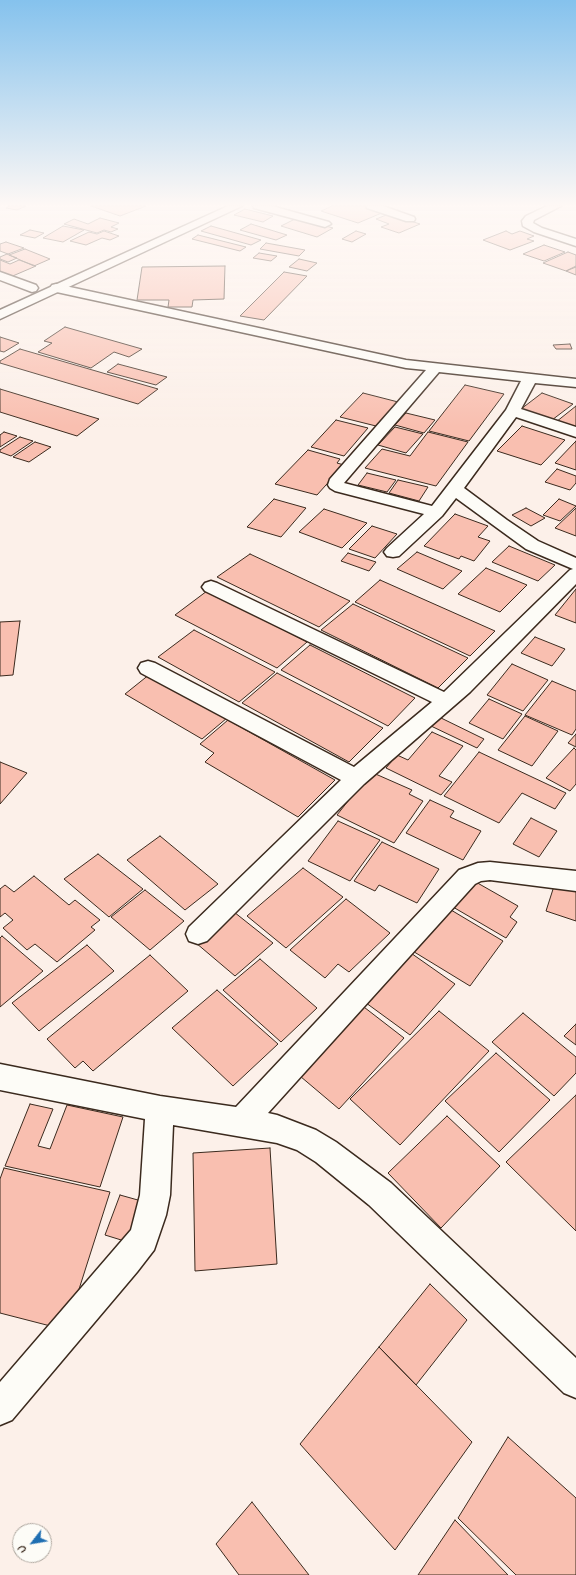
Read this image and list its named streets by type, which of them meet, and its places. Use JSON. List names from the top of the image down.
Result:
{
  "north": "bottom left"
}
